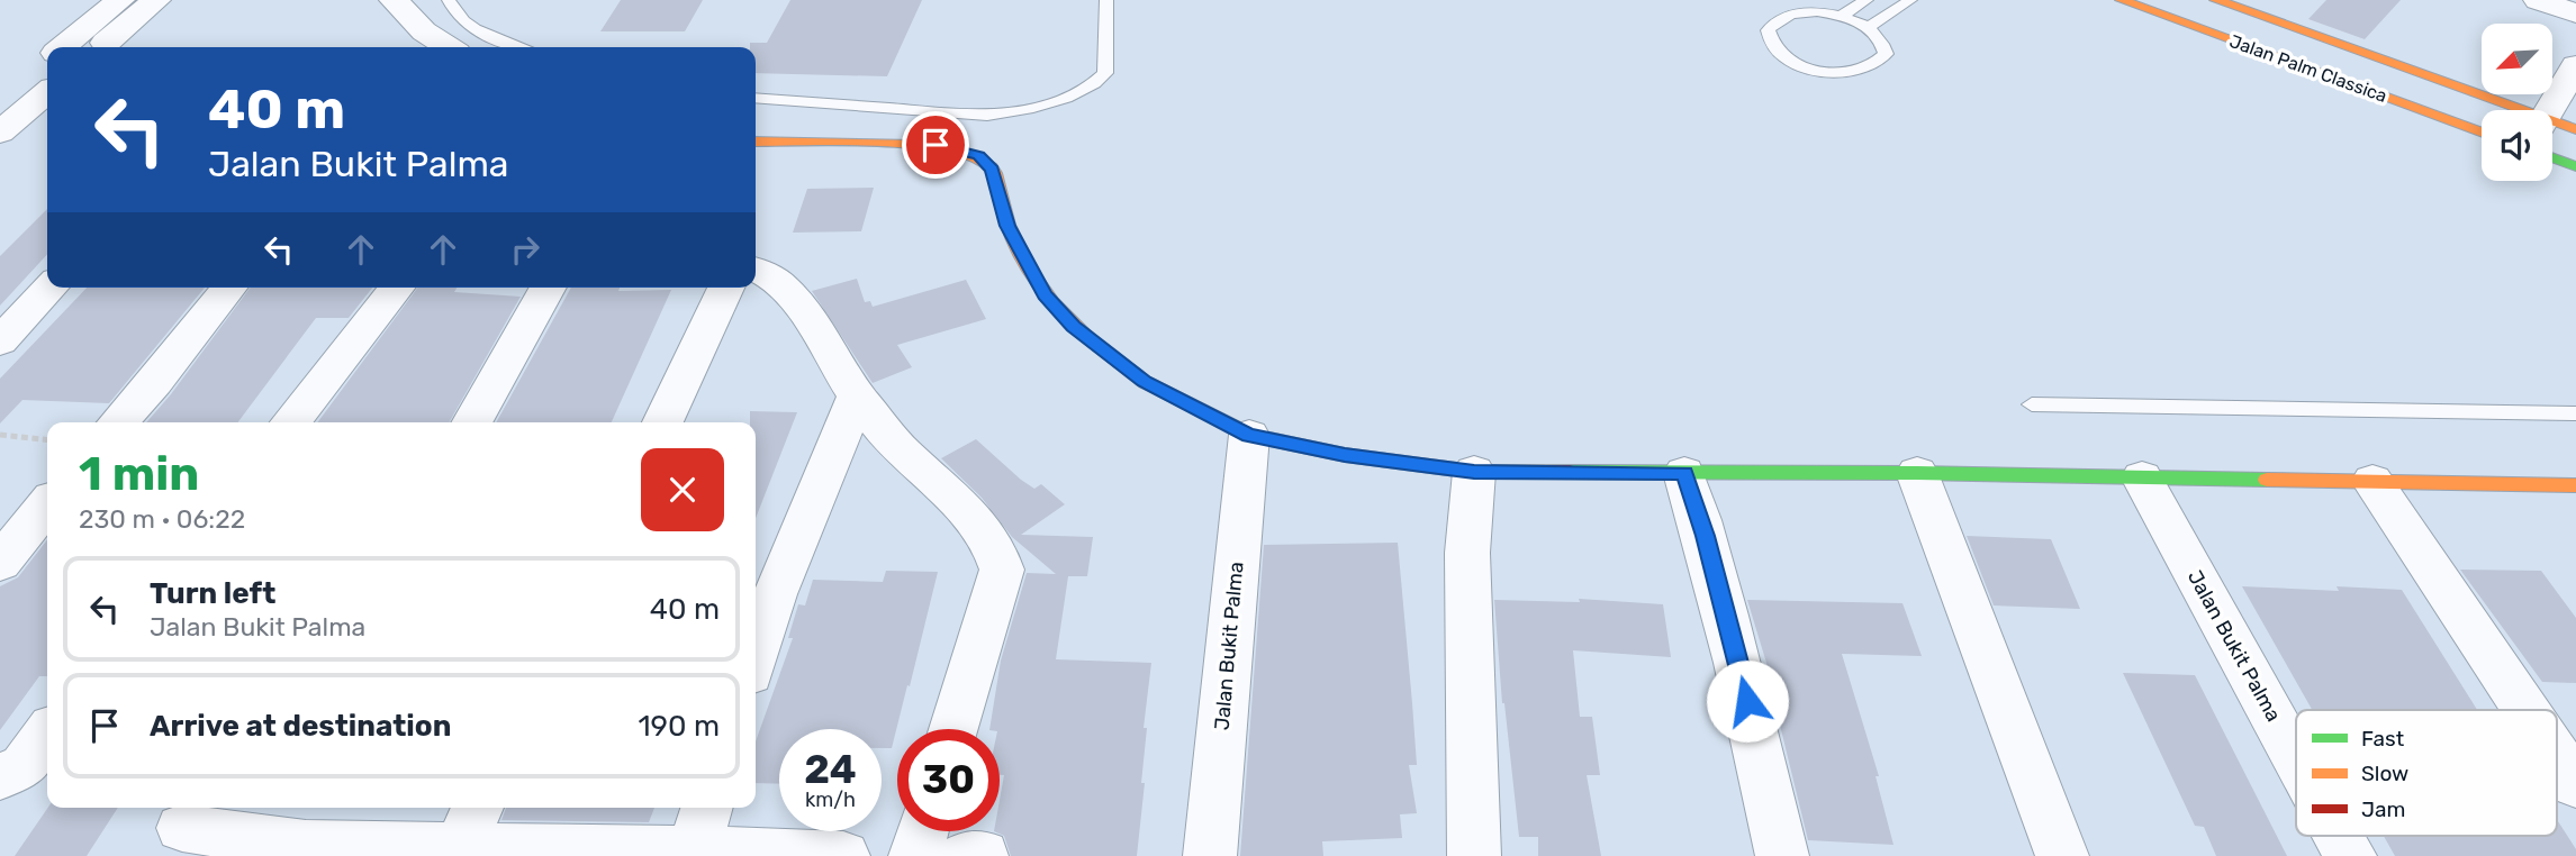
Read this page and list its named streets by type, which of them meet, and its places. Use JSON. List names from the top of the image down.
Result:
{
  "streets": {
    "street": ["Jalan Palm Classica", "Jalan Bukit Palma"]
  },
  "legend": ["Fast", "Slow", "Jam"],
  "north": "bottom left",
  "page": {
    "turn": ["40 m", "Jalan Bukit Palma"],
    "heading": ["1 min", "230 m · 06:22"],
    "list": [
      {
        "name": "Turn left",
        "note": "Jalan Bukit Palma",
        "value": "40 m"
      },
      {
        "name": "Arrive at destination",
        "value": "190 m"
      }
    ],
    "speed": "24 km/h",
    "limit": "30"
  }
}
